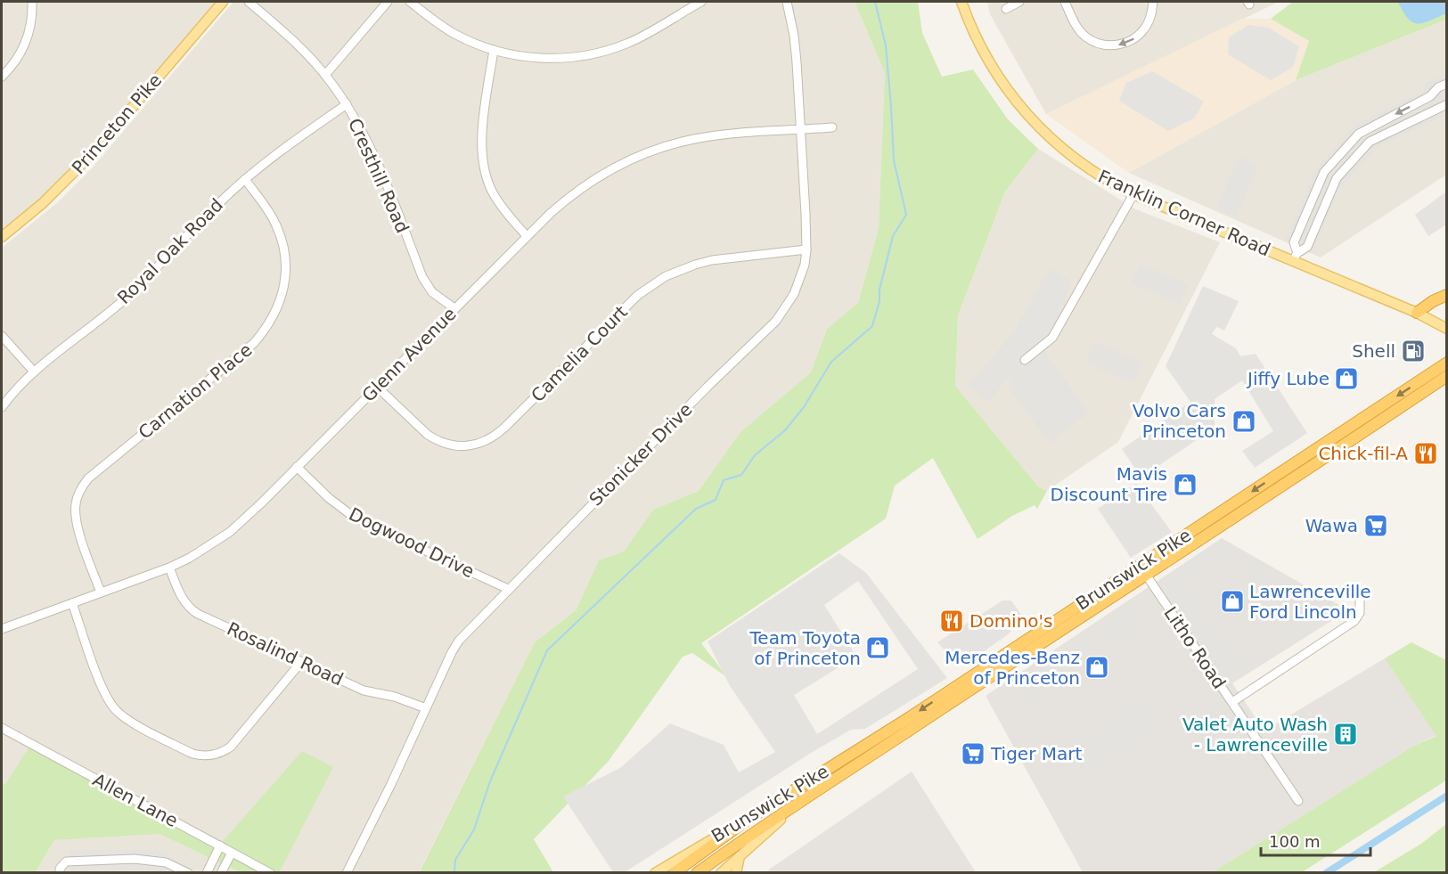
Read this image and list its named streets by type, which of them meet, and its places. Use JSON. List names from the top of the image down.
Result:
{
  "streets": {
    "highway": ["Brunswick Pike"],
    "main road": ["Princeton Pike", "Franklin Corner Road"],
    "street": [
      "Cresthill Road",
      "Royal Oak Road",
      "Camelia Court",
      "Glenn Avenue",
      "Carnation Place",
      "Stonicker Drive",
      "Dogwood Drive",
      "Litho Road",
      "Rosalind Road",
      "Allen Lane"
    ]
  },
  "crossings": [
    ["Cresthill Road", "Royal Oak Road"],
    ["Cresthill Road", "Glenn Avenue"],
    ["Royal Oak Road", "Carnation Place"],
    ["Camelia Court", "Glenn Avenue"],
    ["Camelia Court", "Stonicker Drive"],
    ["Glenn Avenue", "Carnation Place"],
    ["Glenn Avenue", "Stonicker Drive"],
    ["Glenn Avenue", "Dogwood Drive"],
    ["Glenn Avenue", "Rosalind Road"],
    ["Stonicker Drive", "Dogwood Drive"],
    ["Stonicker Drive", "Rosalind Road"],
    ["Brunswick Pike", "Litho Road"]
  ],
  "places": {
    "fuel station": ["Shell"],
    "shop": [
      "Jiffy Lube",
      "Volvo Cars Princeton",
      "Mavis Discount Tire",
      "Lawrenceville Ford Lincoln",
      "Team Toyota of Princeton",
      "Mercedes-Benz of Princeton"
    ],
    "restaurant": ["Chick-fil-A", "Domino's"],
    "supermarket": ["Wawa", "Tiger Mart"],
    "building": ["Valet Auto Wash - Lawrenceville"]
  },
  "scale_bar": "100 m"
}
